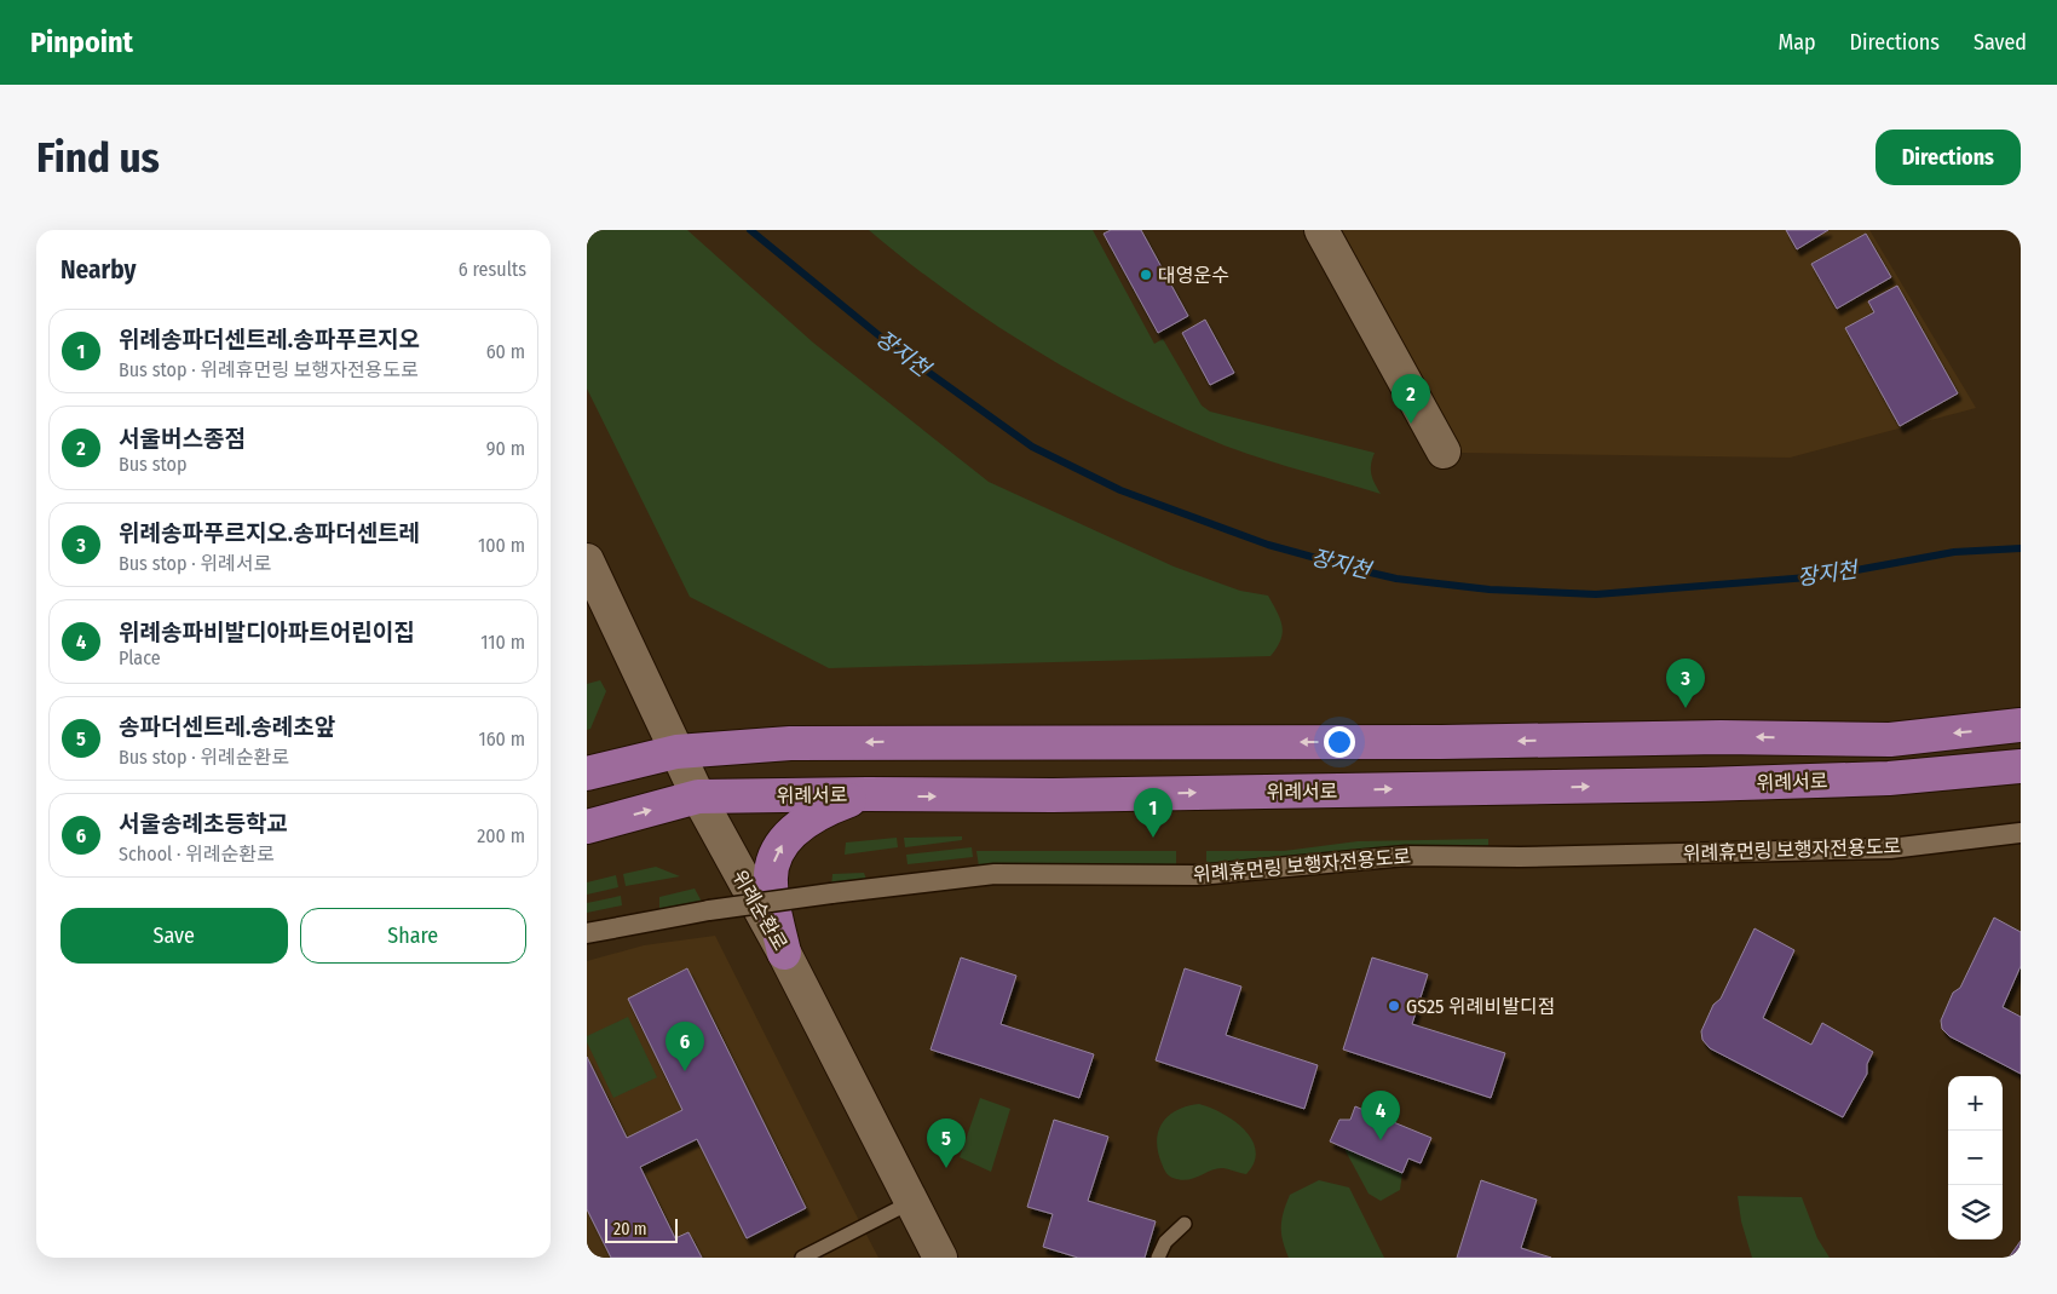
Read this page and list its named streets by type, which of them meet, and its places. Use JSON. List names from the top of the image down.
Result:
{
  "streets": {
    "main road": ["위례서로"],
    "street": ["위례휴먼링 보행자전용도로", "위례순환로"]
  },
  "crossings": [
    ["위례서로", "위례순환로"]
  ],
  "water": ["장지천"],
  "places": ["대영운수", "GS25 위례비발디점"],
  "scale_bar": "20 m",
  "page": {
    "header": "Pinpoint",
    "nav": ["Map", "Directions", "Saved"],
    "buttons": [
      "Directions",
      ["Save", "Share"]
    ],
    "title": "Find us",
    "heading": ["Nearby", "6 results"],
    "list": [
      {
        "mark": "1",
        "name": "위례송파더센트레.송파푸르지오",
        "note": "Bus stop · 위례휴먼링 보행자전용도로",
        "value": "60 m"
      },
      {
        "mark": "2",
        "name": "서울버스종점",
        "note": "Bus stop",
        "value": "90 m"
      },
      {
        "mark": "3",
        "name": "위례송파푸르지오.송파더센트레",
        "note": "Bus stop · 위례서로",
        "value": "100 m"
      },
      {
        "mark": "4",
        "name": "위례송파비발디아파트어린이집",
        "note": "Place",
        "value": "110 m"
      },
      {
        "mark": "5",
        "name": "송파더센트레.송례초앞",
        "note": "Bus stop · 위례순환로",
        "value": "160 m"
      },
      {
        "mark": "6",
        "name": "서울송례초등학교",
        "note": "School · 위례순환로",
        "value": "200 m"
      }
    ],
    "pins": [
      "2",
      "3",
      "1",
      "6",
      "4",
      "5"
    ],
    "map_buttons": ["+", "−"],
    "scale": "20 m"
  }
}
